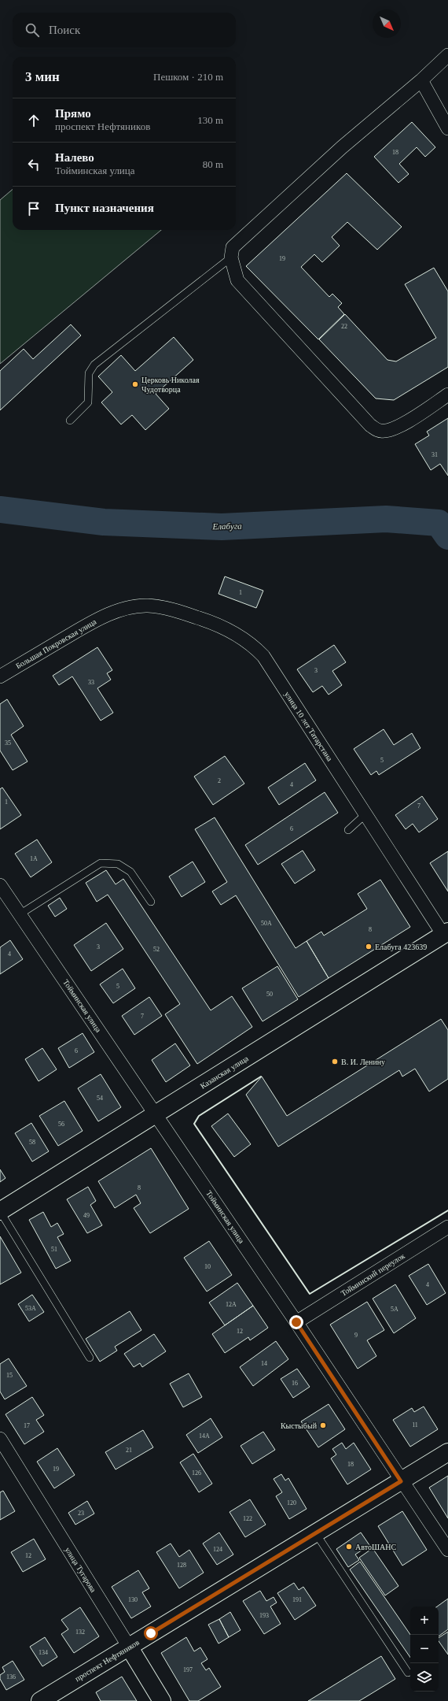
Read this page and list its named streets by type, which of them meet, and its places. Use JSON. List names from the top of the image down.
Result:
{
  "streets": {
    "street": [
      "Большая Покровская улица",
      "улица 10 лет Татарстана",
      "Тойминская улица",
      "Казанская улица",
      "Тойминский переулок",
      "улица Тугарова",
      "проспект Нефтяников"
    ]
  },
  "crossings": [
    ["Большая Покровская улица", "улица 10 лет Татарстана"],
    ["улица 10 лет Татарстана", "Казанская улица"],
    ["Тойминская улица", "Казанская улица"],
    ["Тойминская улица", "Тойминский переулок"],
    ["Тойминская улица", "проспект Нефтяников"],
    ["улица Тугарова", "проспект Нефтяников"]
  ],
  "water": ["Елабуга"],
  "places": [
    "Церковь Николая Чудотворца",
    "Елабуга 423639",
    "В. И. Ленину",
    "Кыстыбый",
    "АвтоШАНС"
  ],
  "house_numbers": [
    "18",
    "19",
    "22",
    "31",
    "1",
    "3",
    "33",
    "35",
    "5",
    "2",
    "4",
    "1",
    "7",
    "6",
    "1А",
    "50А",
    "8",
    "3",
    "52",
    "4",
    "5",
    "50",
    "7",
    "6",
    "54",
    "56",
    "58",
    "8",
    "49",
    "51",
    "10",
    "4",
    "12А",
    "53А",
    "5А",
    "12",
    "9",
    "14",
    "15",
    "16",
    "11",
    "17",
    "14А",
    "21",
    "18",
    "19",
    "126",
    "120",
    "23",
    "122",
    "124",
    "12",
    "128",
    "130",
    "191",
    "193",
    "132",
    "134",
    "197",
    "136"
  ],
  "north": "bottom right",
  "page": {
    "search": "Поиск",
    "heading": ["3 мин", "Пешком · 210 m"],
    "list": [
      ["Прямо", "проспект Нефтяников", "130 m"],
      ["Налево", "Тойминская улица", "80 m"],
      "Пункт назначения"
    ],
    "map_buttons": ["+", "−"]
  }
}
